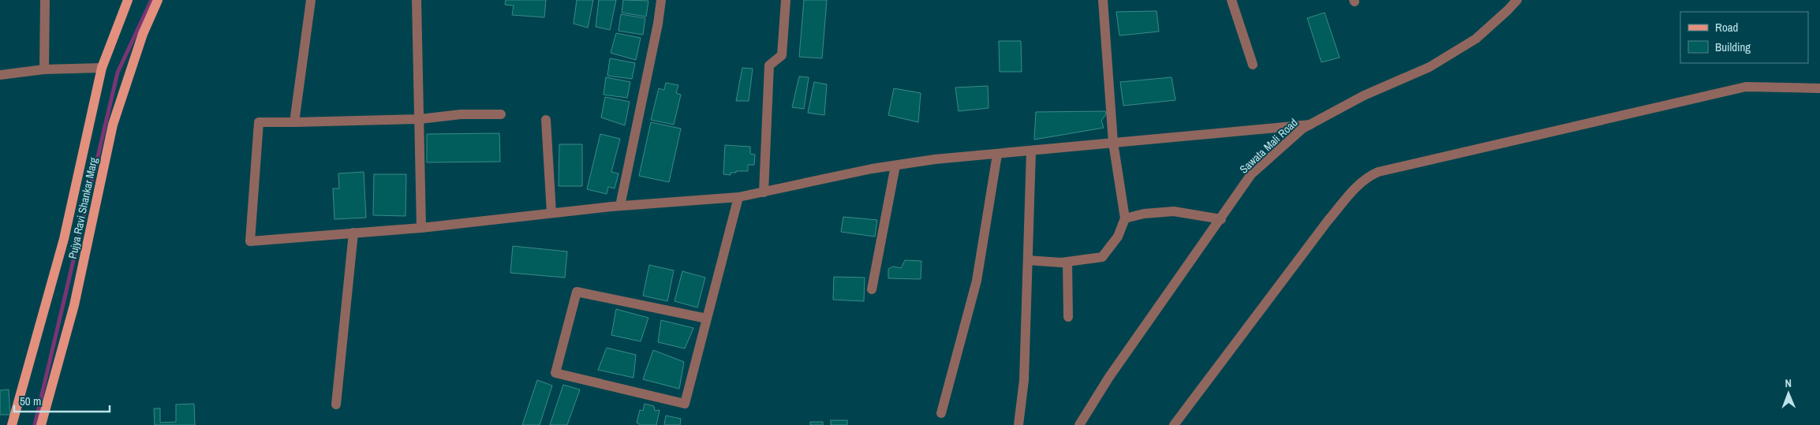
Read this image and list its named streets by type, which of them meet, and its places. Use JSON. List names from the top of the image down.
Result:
{
  "streets": {
    "main road": ["Pujya Ravi Shankar Marg"],
    "street": ["Sawata Mali Road"]
  },
  "legend": ["Road", "Building"],
  "scale_bar": "50 m",
  "north": "top"
}
